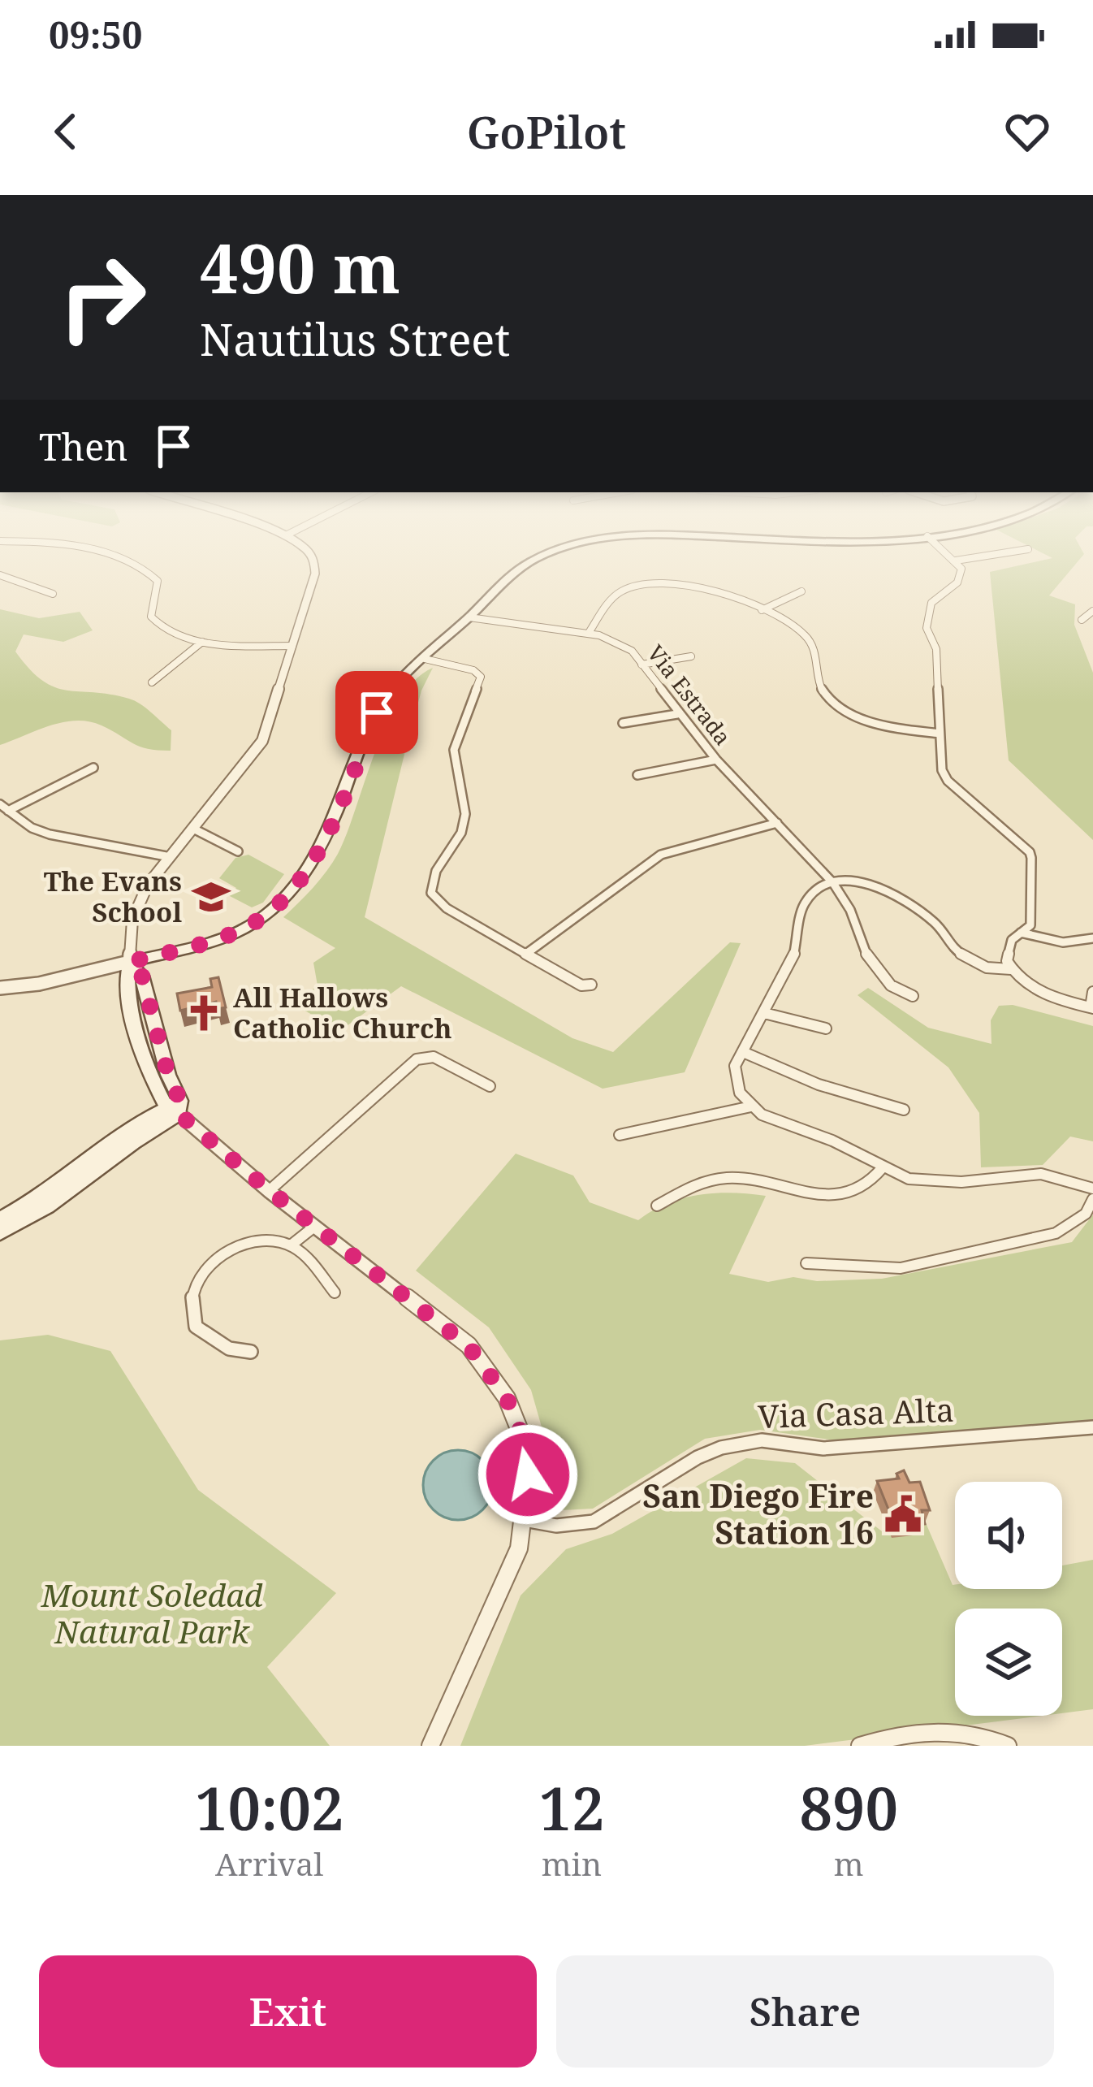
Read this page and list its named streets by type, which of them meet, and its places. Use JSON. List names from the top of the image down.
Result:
{
  "streets": {
    "street": ["Via Estrada", "Via Casa Alta"]
  },
  "parks": ["Mount Soledad Natural Park"],
  "places": {
    "school or university": ["The Evans School"],
    "church": ["All Hallows Catholic Church"],
    "public building": ["San Diego Fire Station 16"]
  },
  "page": {
    "status": "09:50",
    "header": "GoPilot",
    "turn": ["490 m", "Nautilus Street"],
    "then": "Then",
    "eta": [
      "10:02",
      "Arrival",
      "12",
      "min",
      "890",
      "m"
    ],
    "buttons": ["Exit", "Share"]
  }
}
